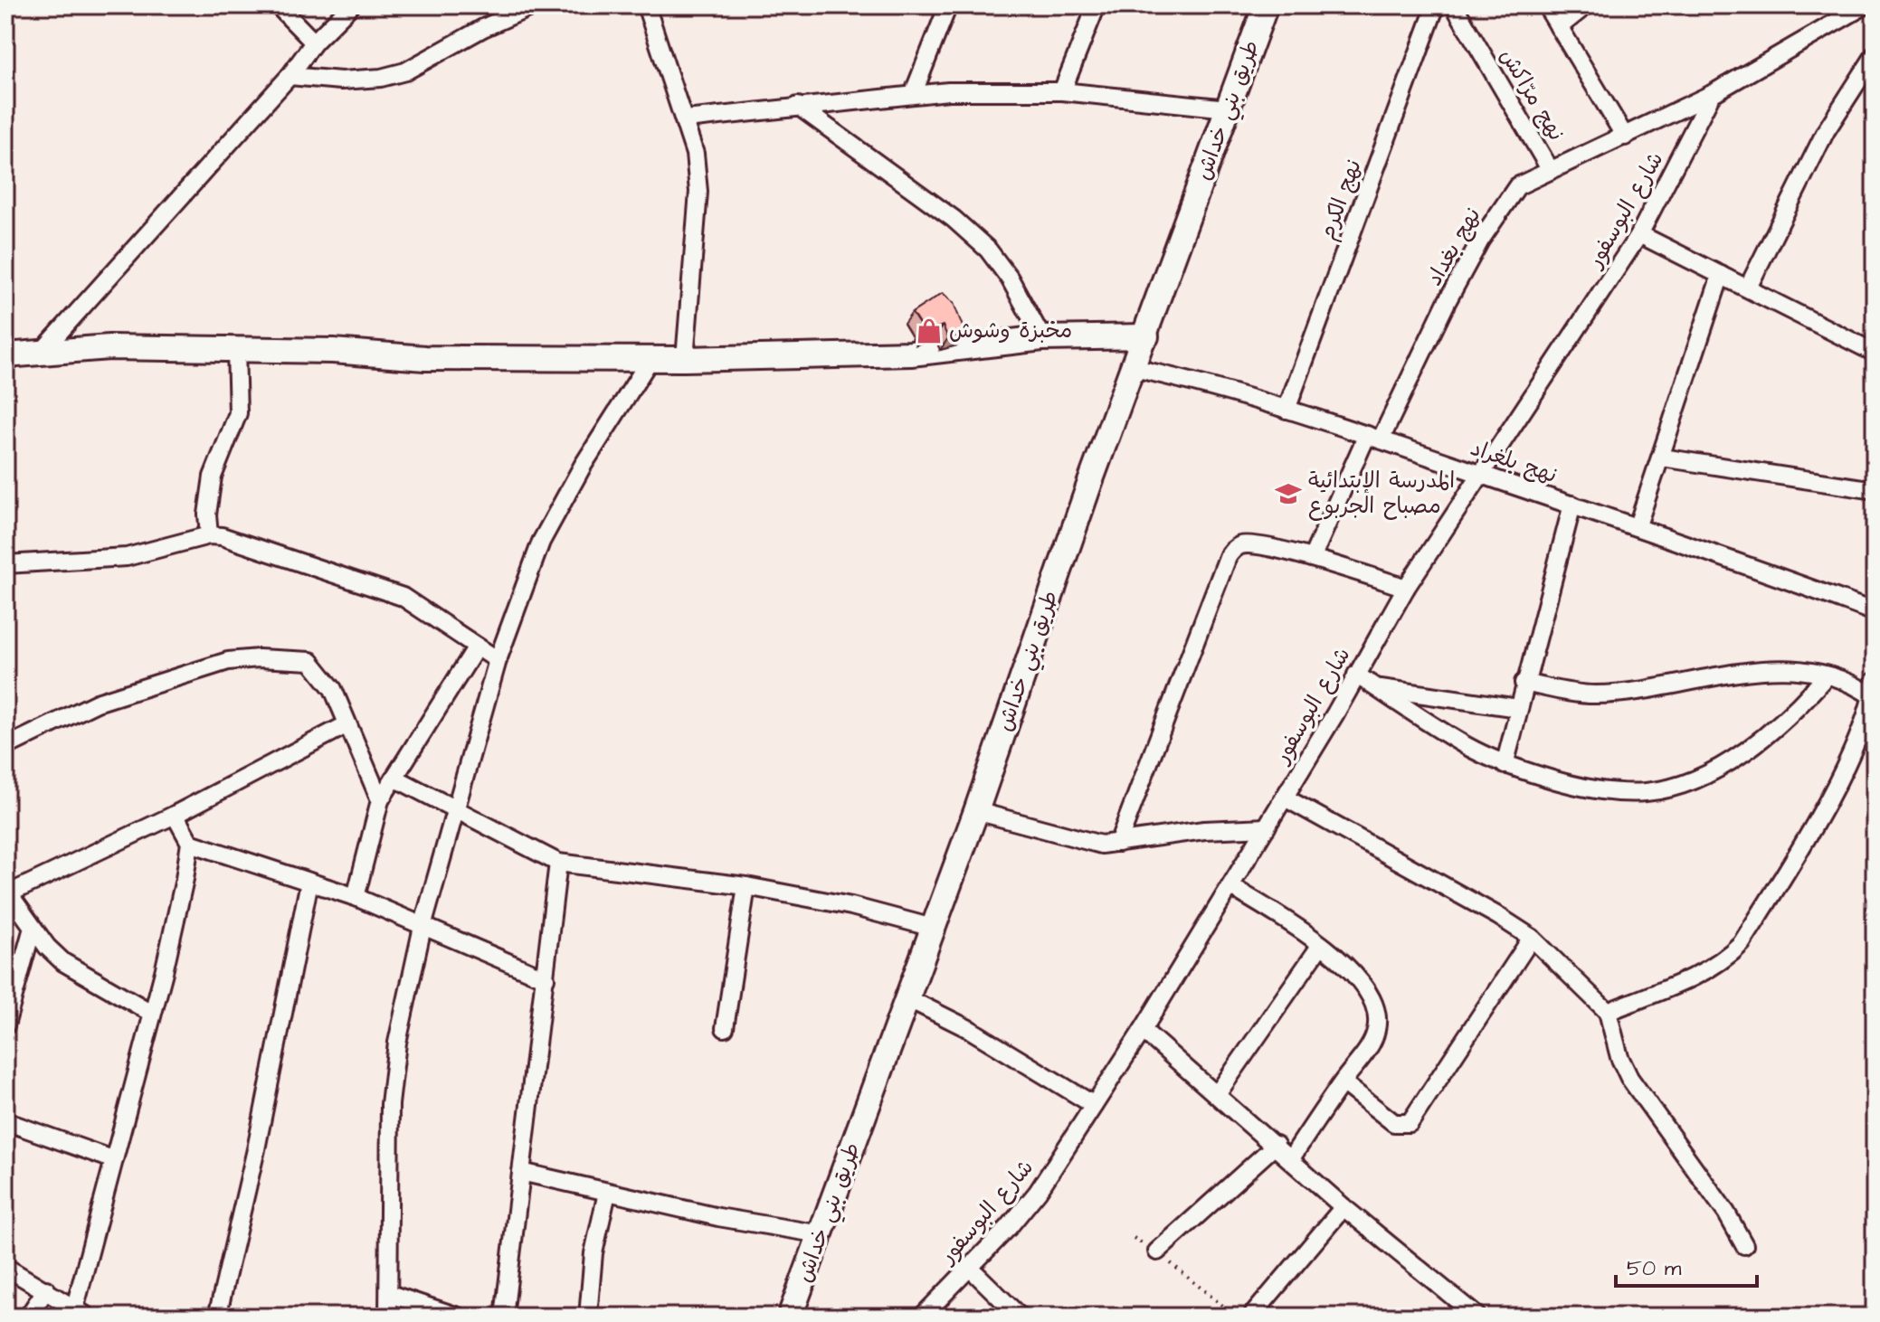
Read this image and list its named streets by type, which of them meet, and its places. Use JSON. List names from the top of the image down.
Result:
{
  "streets": {
    "main road": ["طريق بني خداش"],
    "street": [
      "نهج مرّاكش",
      "نهج الكرم",
      "شارع البوسفور",
      "نهج بغداد",
      "نهج بلغراد"
    ]
  },
  "crossings": [
    ["نهج مرّاكش", "نهج بغداد"],
    ["طريق بني خداش", "نهج بلغراد"],
    ["نهج الكرم", "نهج بلغراد"],
    ["شارع البوسفور", "نهج بغداد"],
    ["شارع البوسفور", "نهج بلغراد"],
    ["نهج بغداد", "نهج بلغراد"]
  ],
  "places": {
    "shop": ["مخبزة وشوش"],
    "school or university": ["المدرسة الإبتدائية مصباح الجربوع"]
  },
  "scale_bar": "50 m"
}
